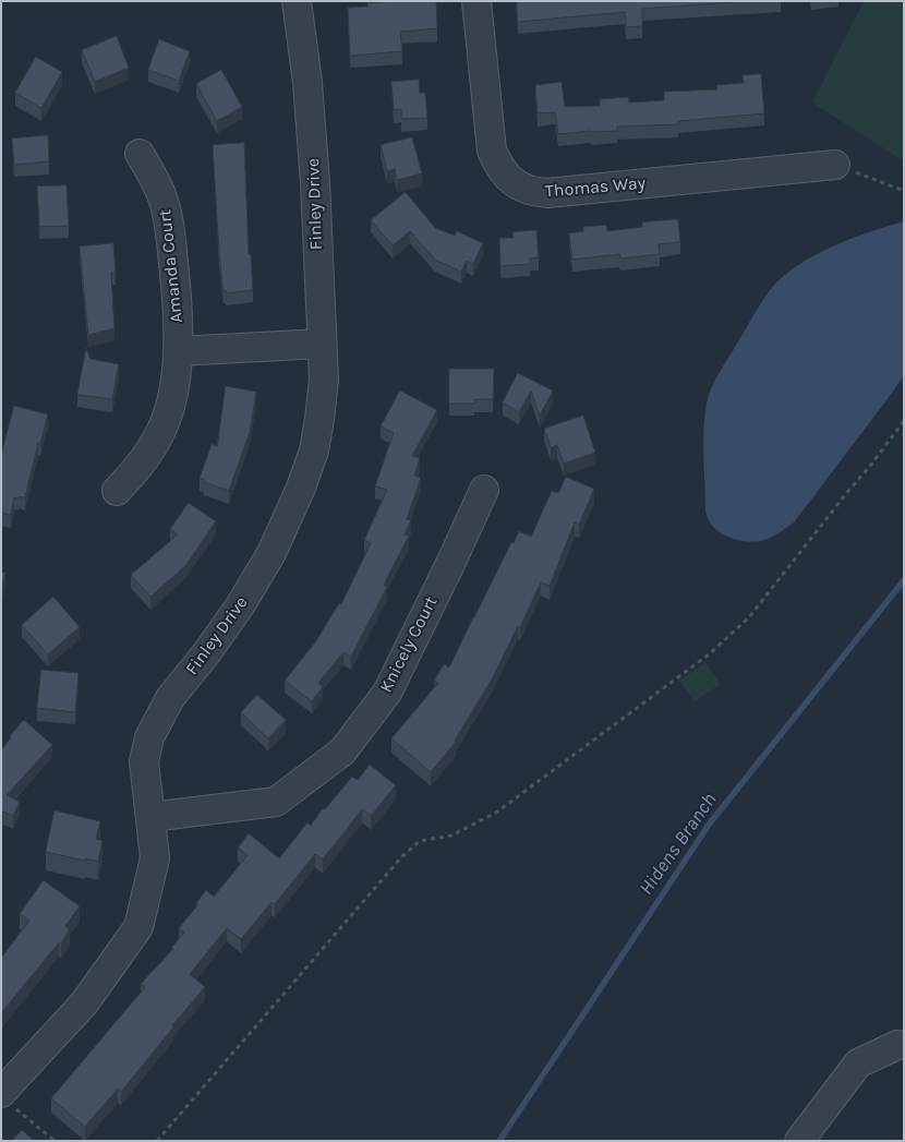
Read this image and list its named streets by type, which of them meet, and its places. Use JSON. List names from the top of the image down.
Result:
{
  "streets": {
    "street": [
      "Thomas Way",
      "Finley Drive",
      "Amanda Court",
      "Knicely Court"
    ]
  },
  "crossings": [
    ["Finley Drive", "Knicely Court"]
  ],
  "water": ["Hidens Branch"]
}
